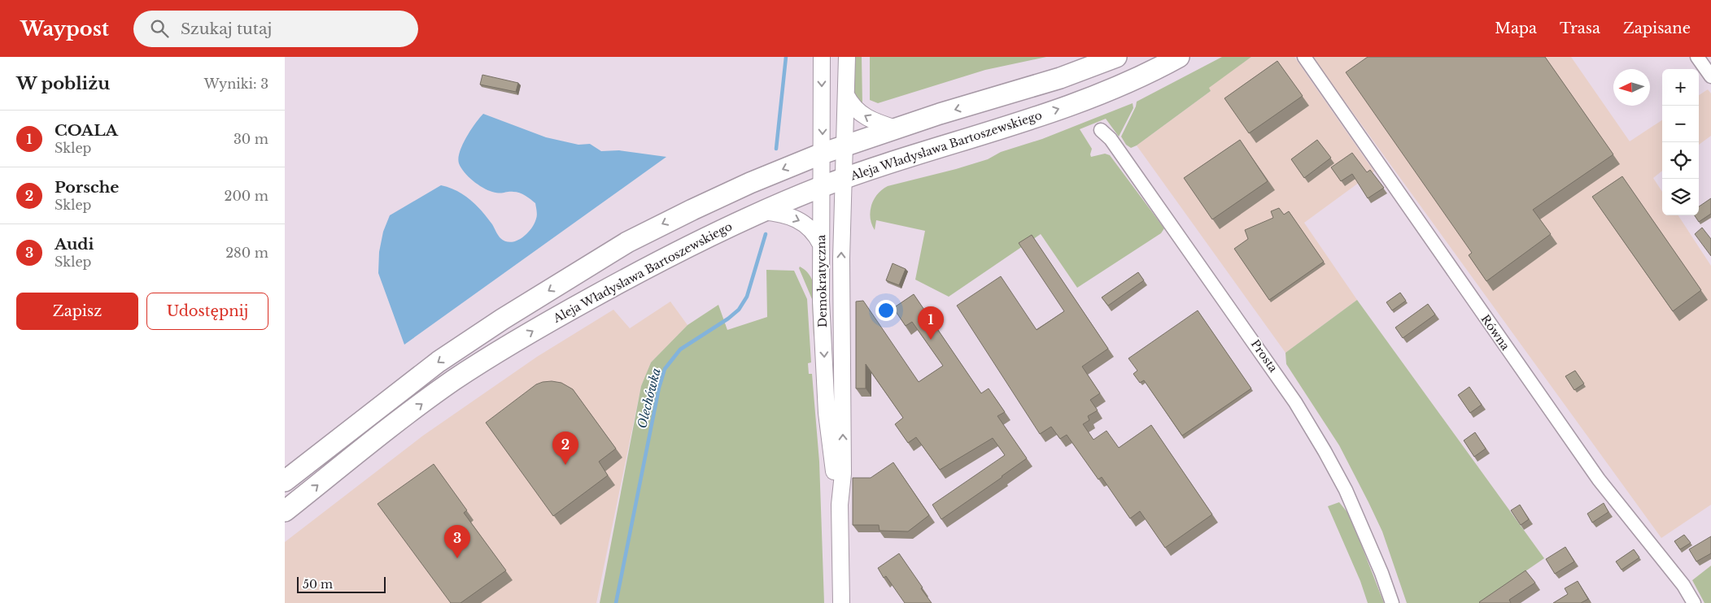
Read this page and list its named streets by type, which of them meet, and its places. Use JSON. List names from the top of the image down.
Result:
{
  "streets": {
    "main road": ["Aleja Władysława Bartoszewskiego"],
    "street": ["Demokratyczna", "Równa", "Prosta"]
  },
  "crossings": [
    ["Aleja Władysława Bartoszewskiego", "Demokratyczna"]
  ],
  "water": ["Olechówka"],
  "scale_bar": "50 m",
  "north": "left",
  "page": {
    "header": "Waypost",
    "search": "Szukaj tutaj",
    "nav": ["Mapa", "Trasa", "Zapisane"],
    "heading": ["W pobliżu", "Wyniki: 3"],
    "map_buttons": ["+", "−"],
    "list": [
      {
        "mark": "1",
        "name": "COALA",
        "note": "Sklep",
        "value": "30 m"
      },
      {
        "mark": "2",
        "name": "Porsche",
        "note": "Sklep",
        "value": "200 m"
      },
      {
        "mark": "3",
        "name": "Audi",
        "note": "Sklep",
        "value": "280 m"
      }
    ],
    "buttons": ["Zapisz", "Udostępnij"],
    "pins": ["1", "2", "3"],
    "scale": "50 m"
  }
}
